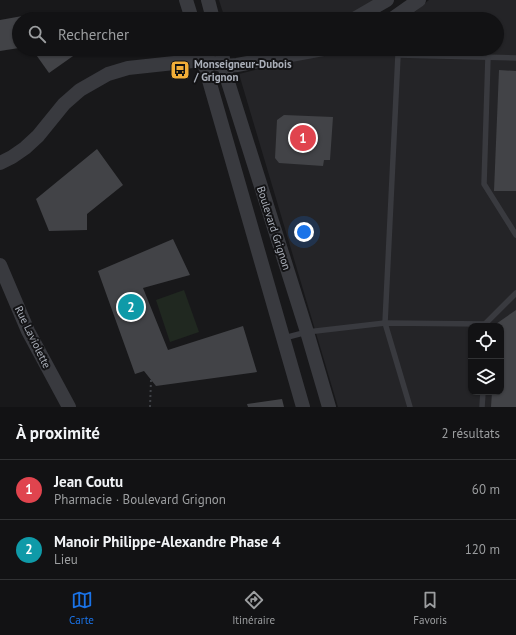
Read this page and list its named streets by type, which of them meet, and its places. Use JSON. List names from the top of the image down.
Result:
{
  "streets": {
    "street": ["Boulevard Grignon", "Rue Laviolette"]
  },
  "places": {
    "bus stop": ["Monseigneur-Dubois / Grignon"]
  },
  "page": {
    "search": "Rechercher",
    "pins": ["1", "2"],
    "heading": ["À proximité", "2 résultats"],
    "list": [
      {
        "mark": "1",
        "name": "Jean Coutu",
        "note": "Pharmacie · Boulevard Grignon",
        "value": "60 m"
      },
      {
        "mark": "2",
        "name": "Manoir Philippe-Alexandre Phase 4",
        "note": "Lieu",
        "value": "120 m"
      }
    ],
    "nav": ["Carte", "Itinéraire", "Favoris"]
  }
}
